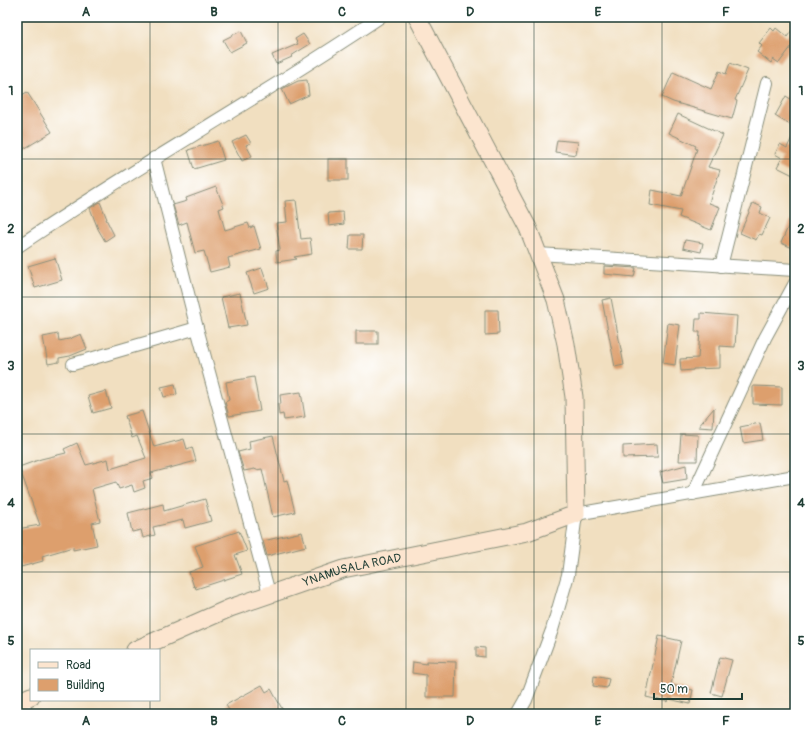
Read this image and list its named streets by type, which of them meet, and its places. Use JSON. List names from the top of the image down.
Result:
{
  "streets": {
    "main road": ["YNAMUSALA ROAD"]
  },
  "legend": ["Road", "Building"],
  "scale_bar": "50 m",
  "grid": {
    "columns": [
      "A",
      "B",
      "C",
      "D",
      "E",
      "F"
    ],
    "rows": [
      "1",
      "2",
      "3",
      "4",
      "5"
    ]
  }
}
